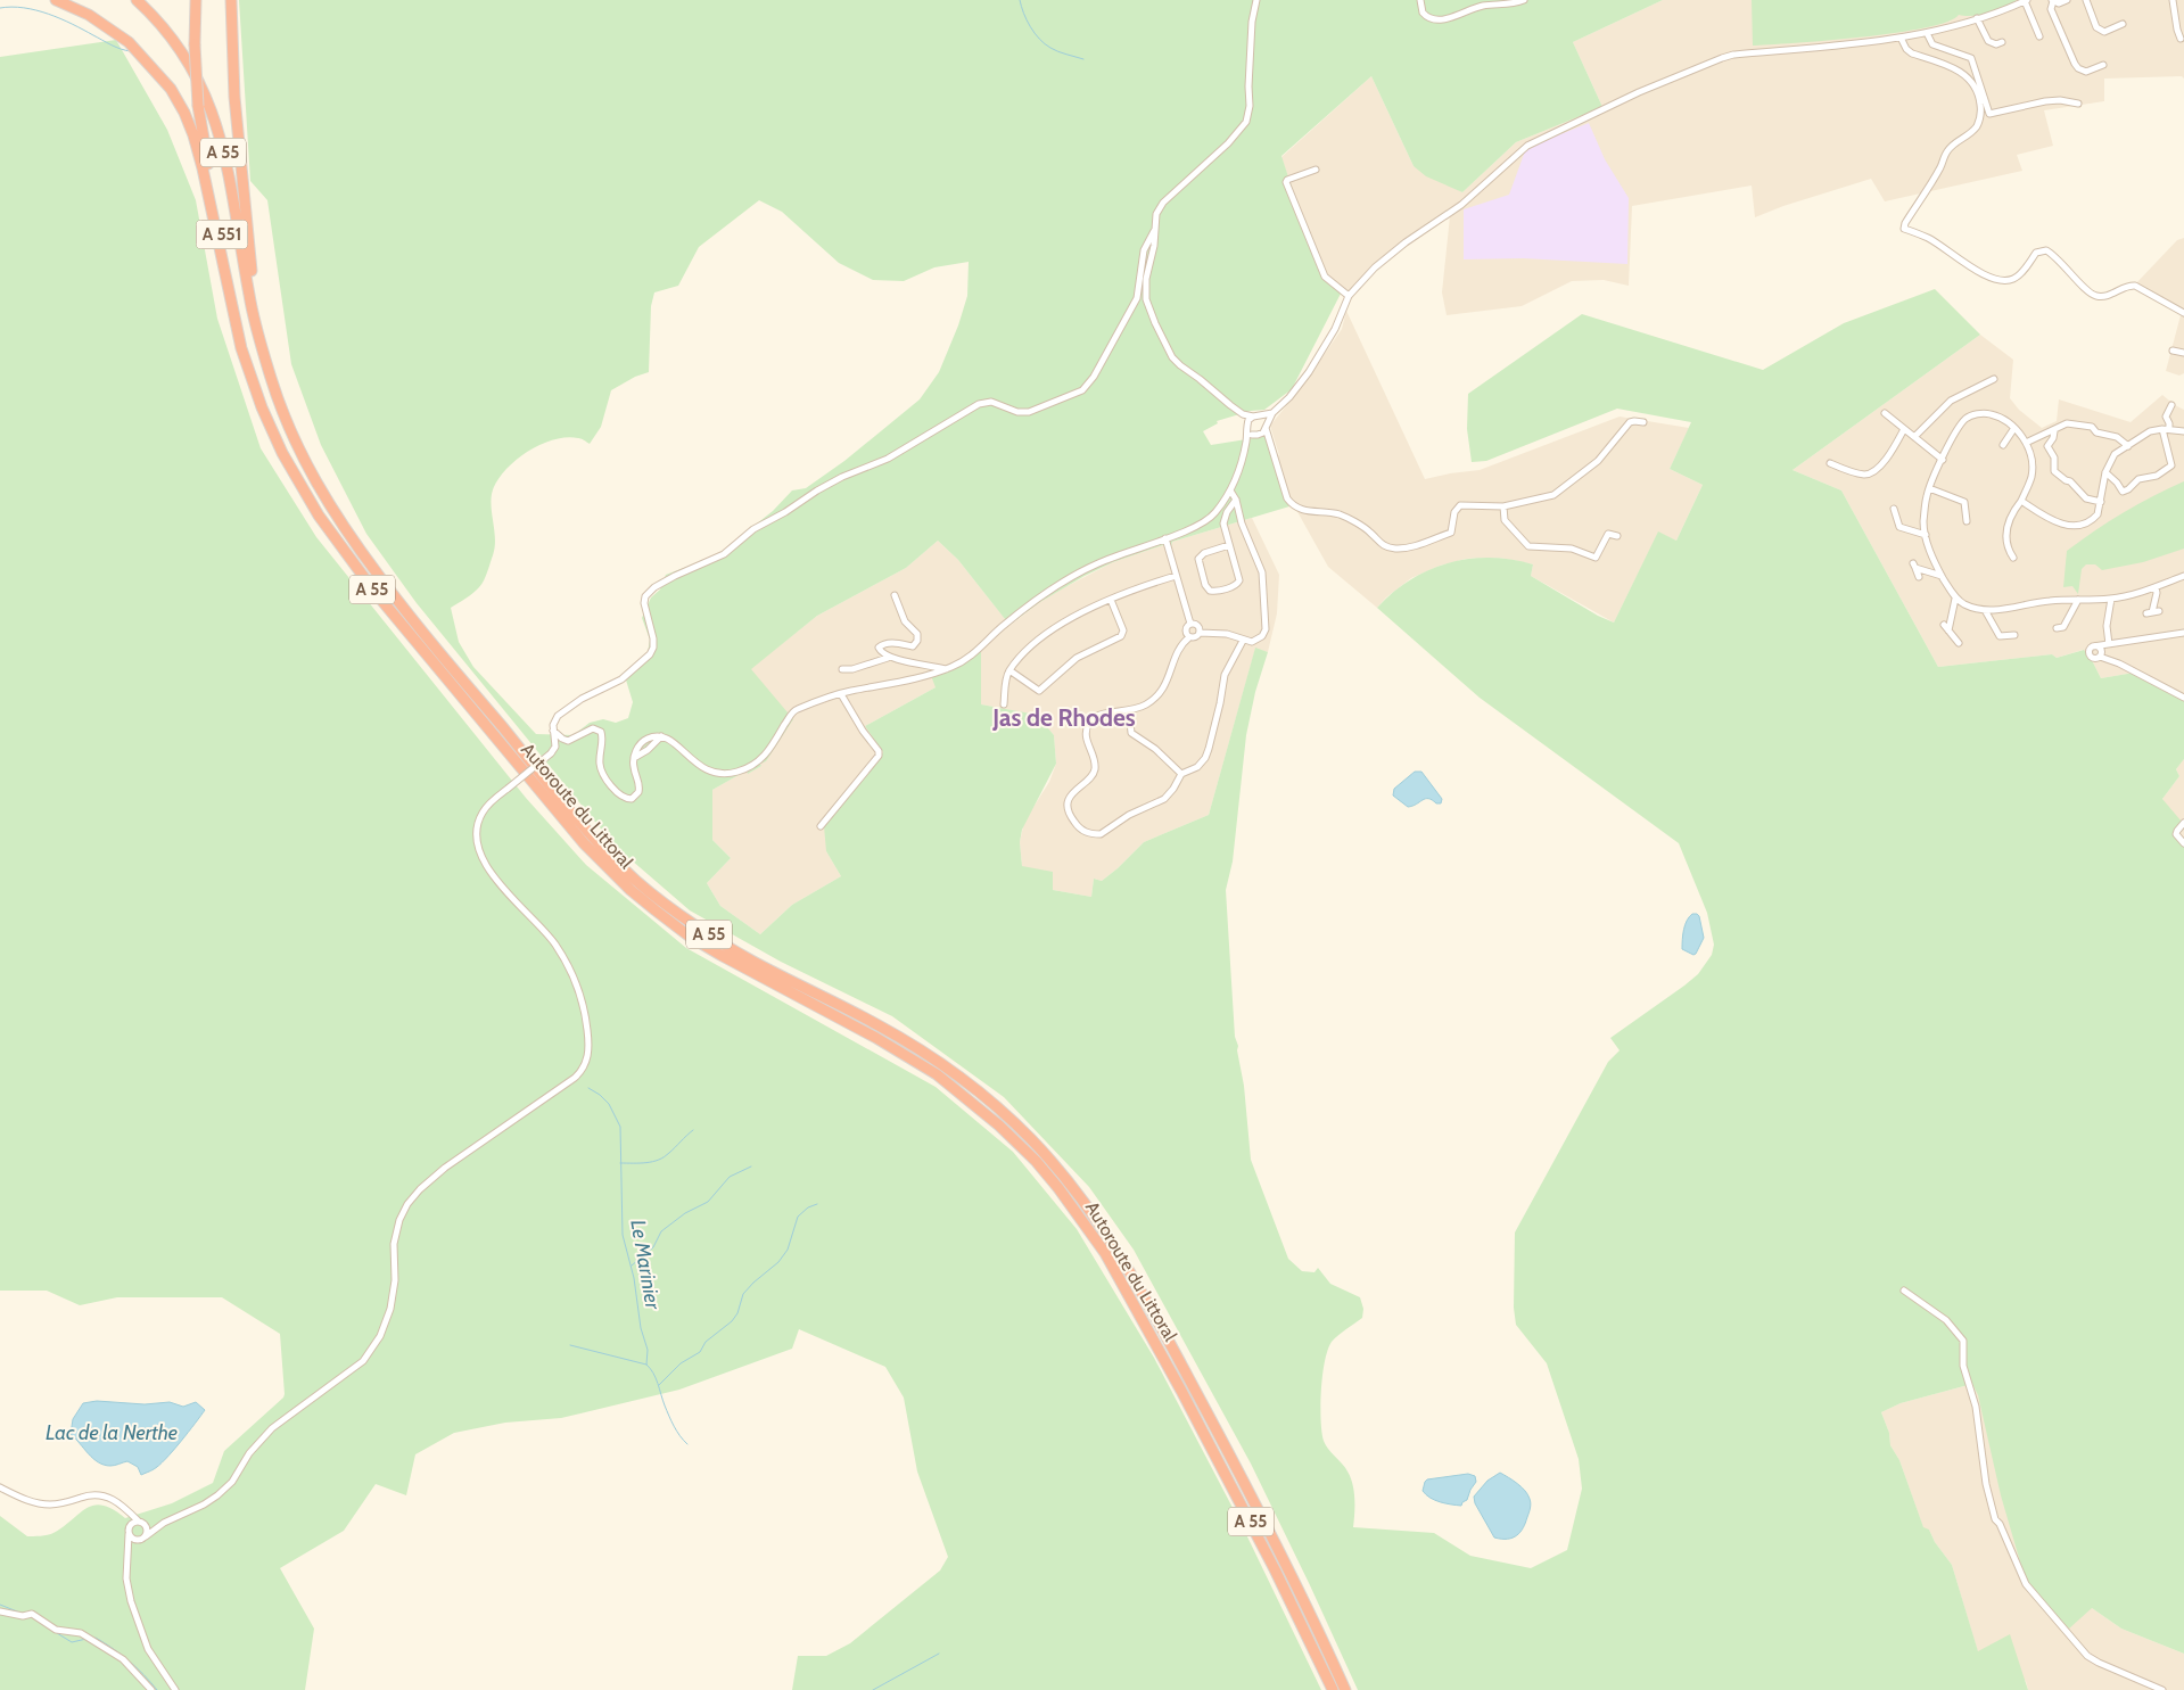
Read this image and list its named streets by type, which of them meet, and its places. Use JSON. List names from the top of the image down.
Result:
{
  "streets": {
    "highway": ["A 55", "A 551", "Autoroute du Littoral"]
  },
  "crossings": [
    ["A 551", "Autoroute du Littoral"]
  ],
  "districts": ["Jas de Rhodes"],
  "water": ["Le Marinier", "Lac de la Nerthe"]
}
